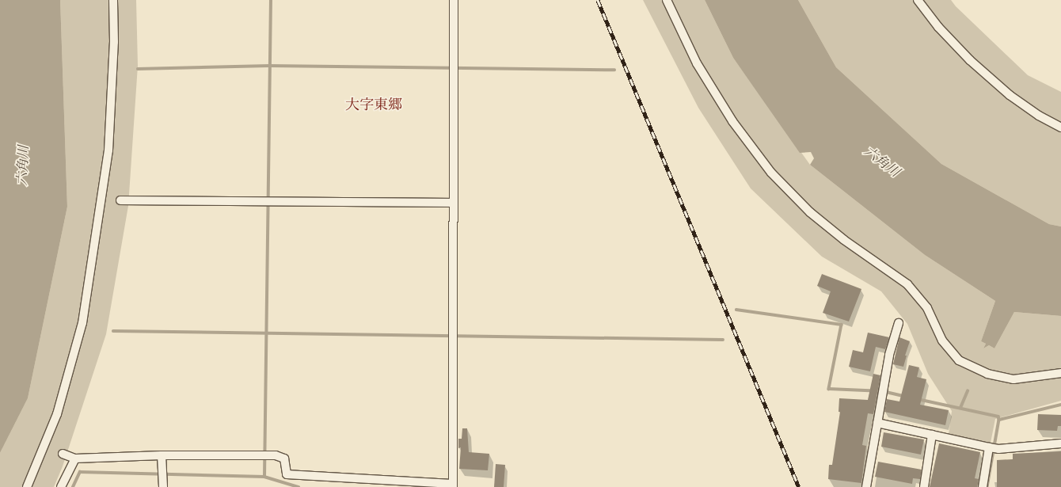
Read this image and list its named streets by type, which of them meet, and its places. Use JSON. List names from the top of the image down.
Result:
{
  "districts": ["大字東郷"],
  "water": ["六角川"]
}
